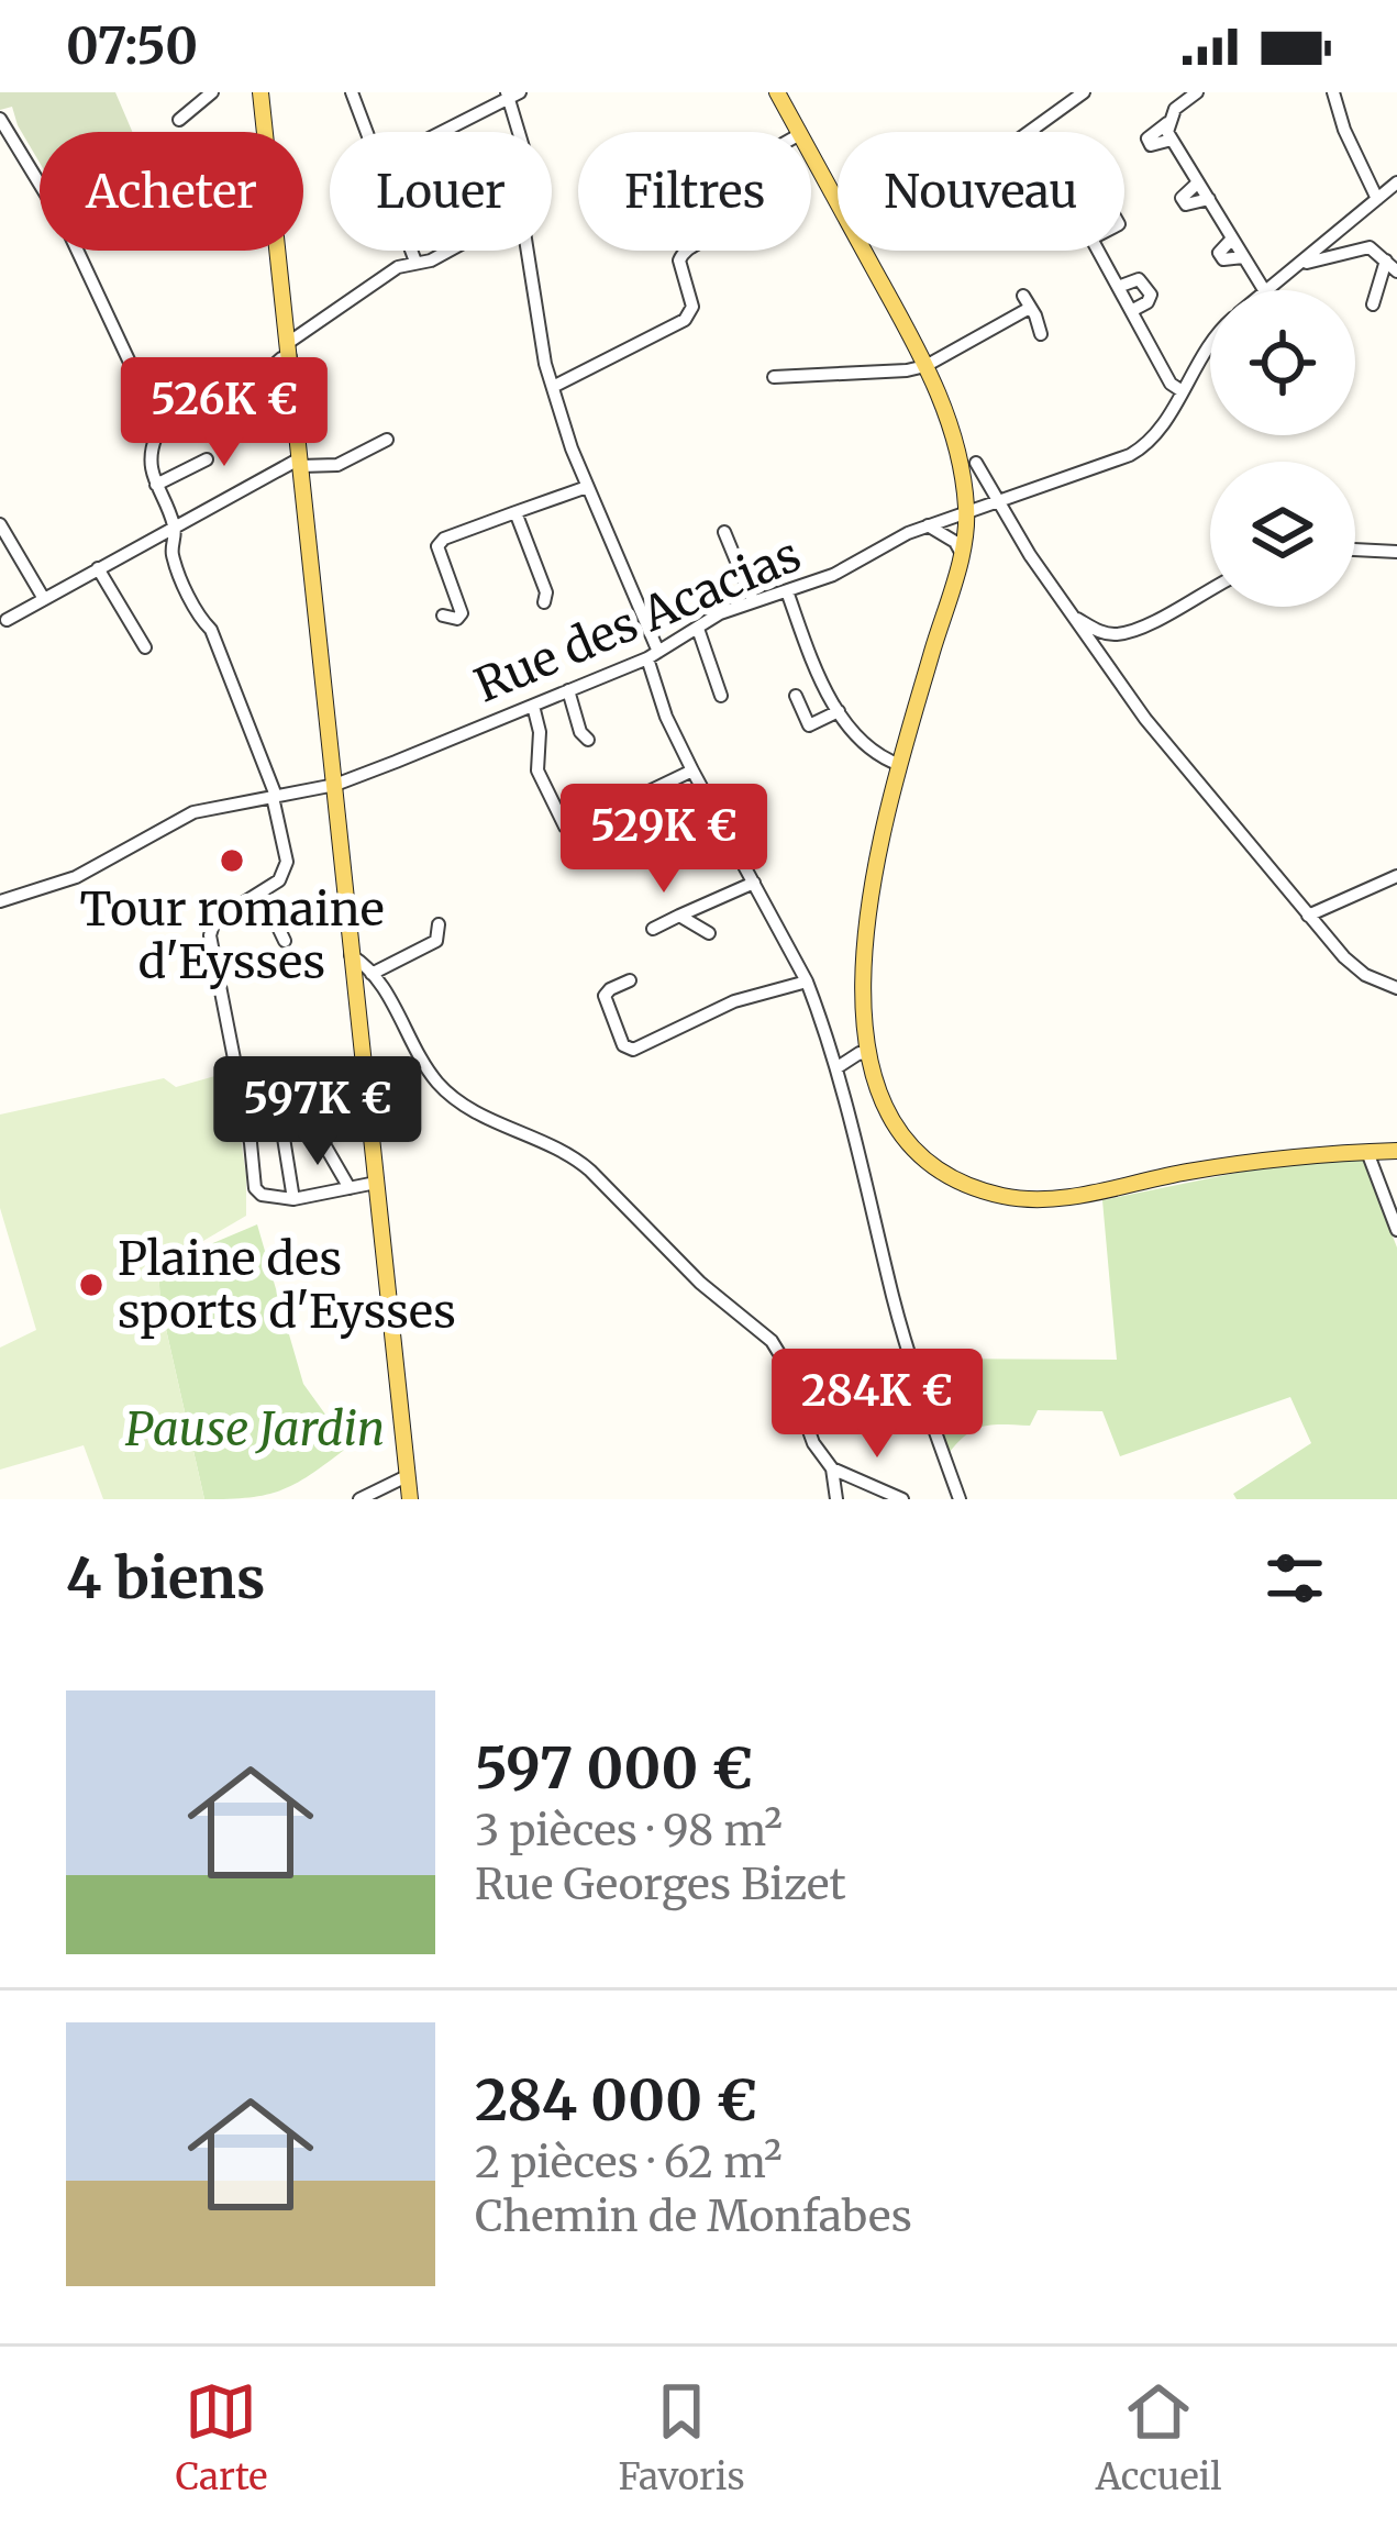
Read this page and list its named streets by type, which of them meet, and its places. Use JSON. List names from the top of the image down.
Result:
{
  "streets": {
    "street": ["Rue des Acacias"]
  },
  "parks": ["Pause Jardin"],
  "places": ["Tour romaine d'Eysses", "Plaine des sports d'Eysses"],
  "page": {
    "status": "07:50",
    "chip": [
      "Acheter",
      "Louer",
      "Filtres",
      "Nouveau"
    ],
    "price": [
      "526K €",
      "529K €",
      "597K €",
      "284K €"
    ],
    "heading": "4 biens",
    "list": [
      {
        "name": "597 000 €",
        "note": "3 pièces · 98 m² · Rue Georges Bizet"
      },
      {
        "name": "284 000 €",
        "note": "2 pièces · 62 m² · Chemin de Monfabes"
      }
    ],
    "tabs": ["Carte", "Favoris", "Accueil"]
  }
}
